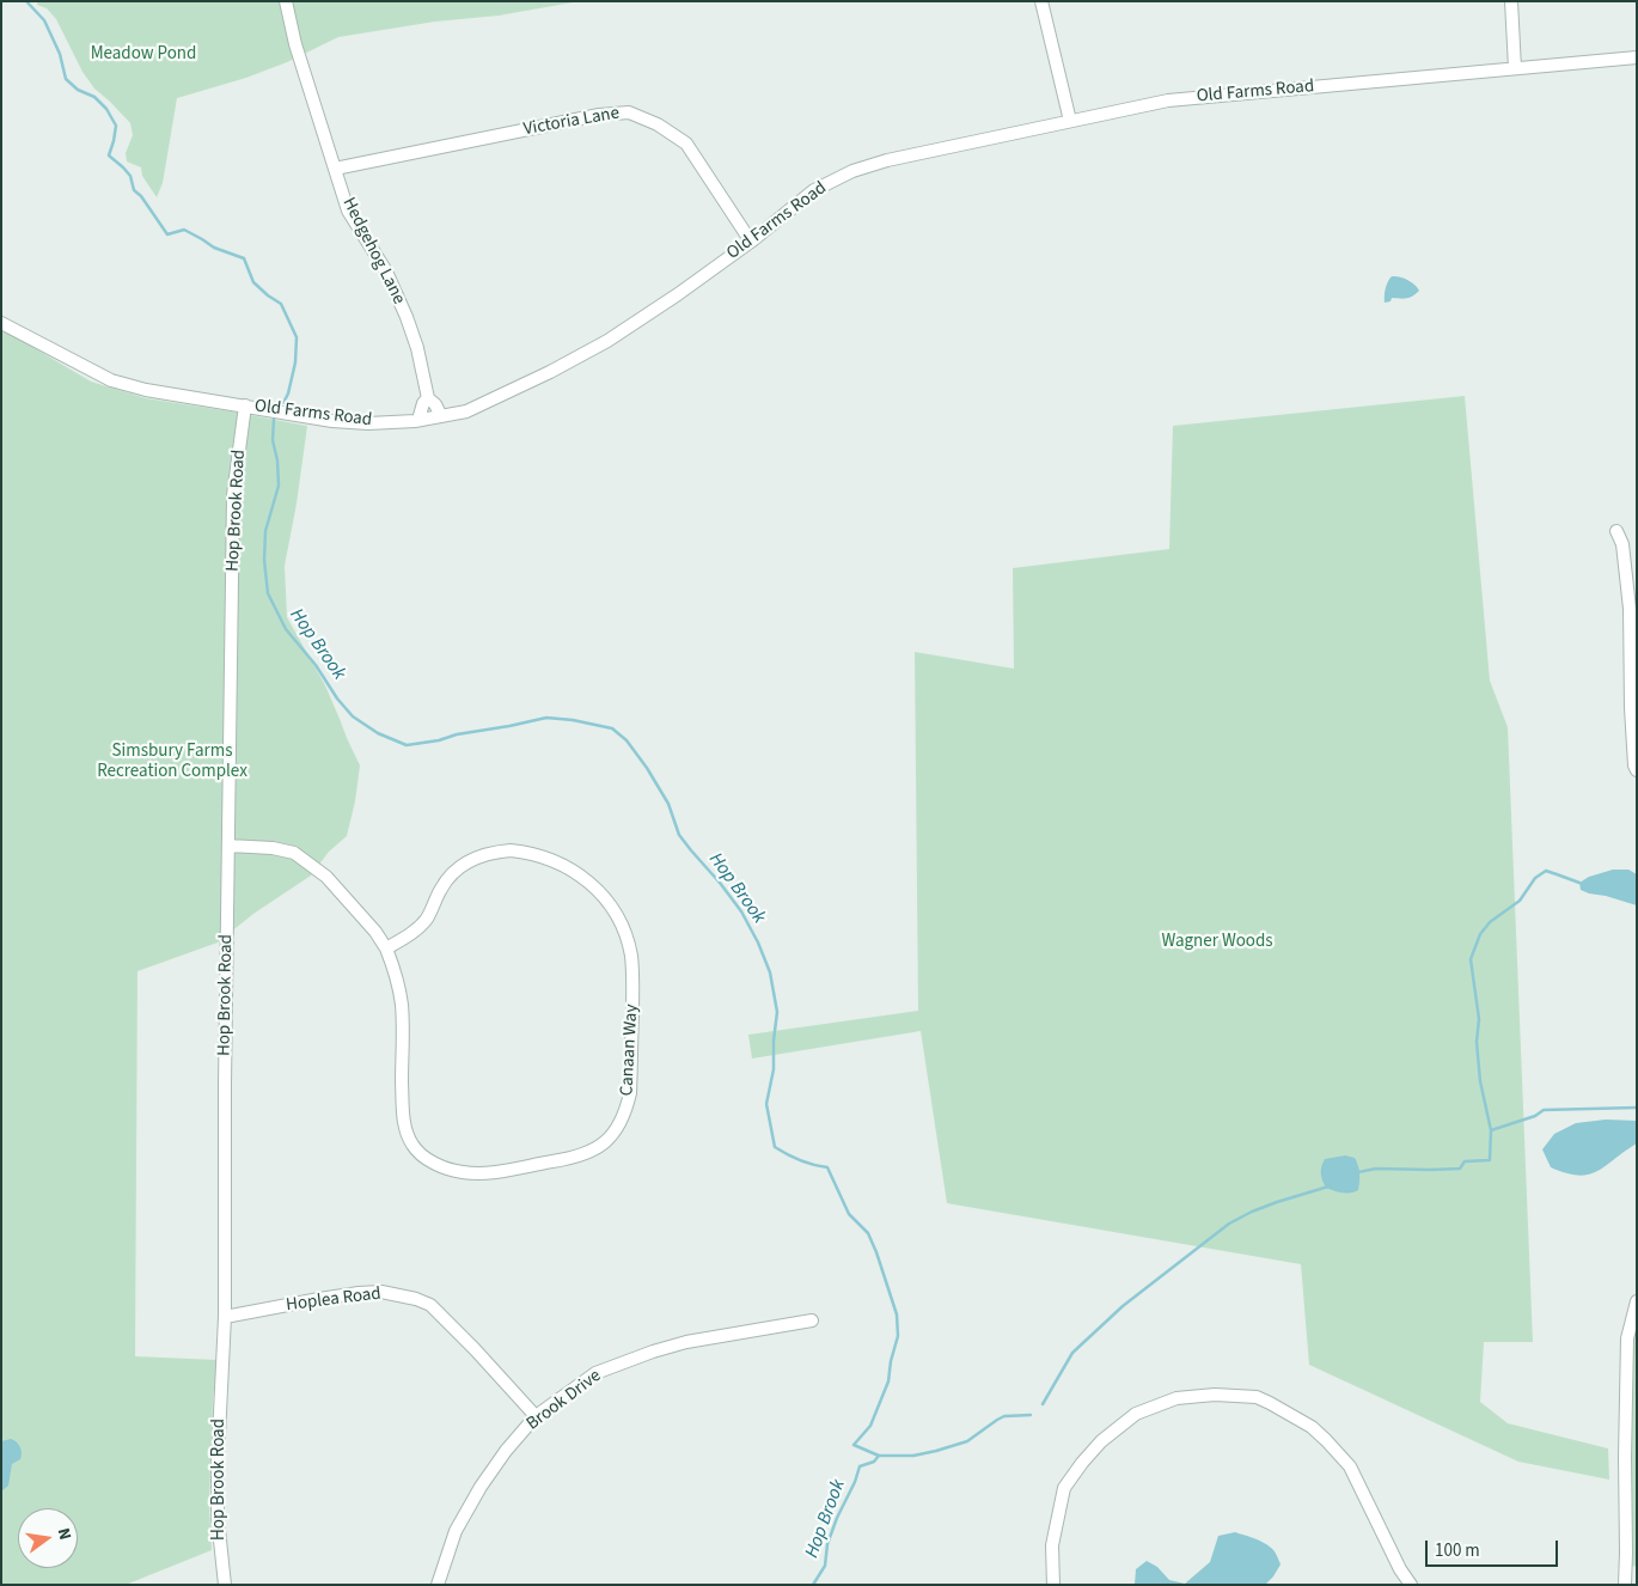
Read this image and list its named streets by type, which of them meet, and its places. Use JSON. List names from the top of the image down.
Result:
{
  "streets": {
    "street": [
      "Old Farms Road",
      "Victoria Lane",
      "Hedgehog Lane",
      "Hop Brook Road",
      "Canaan Way",
      "Hoplea Road",
      "Brook Drive"
    ]
  },
  "crossings": [
    ["Old Farms Road", "Victoria Lane"],
    ["Old Farms Road", "Hedgehog Lane"],
    ["Old Farms Road", "Hop Brook Road"],
    ["Victoria Lane", "Hedgehog Lane"],
    ["Hop Brook Road", "Canaan Way"],
    ["Hop Brook Road", "Hoplea Road"],
    ["Hoplea Road", "Brook Drive"]
  ],
  "water": ["Hop Brook"],
  "parks": ["Meadow Pond", "Simsbury Farms Recreation Complex", "Wagner Woods"],
  "scale_bar": "100 m",
  "north": "right"
}
